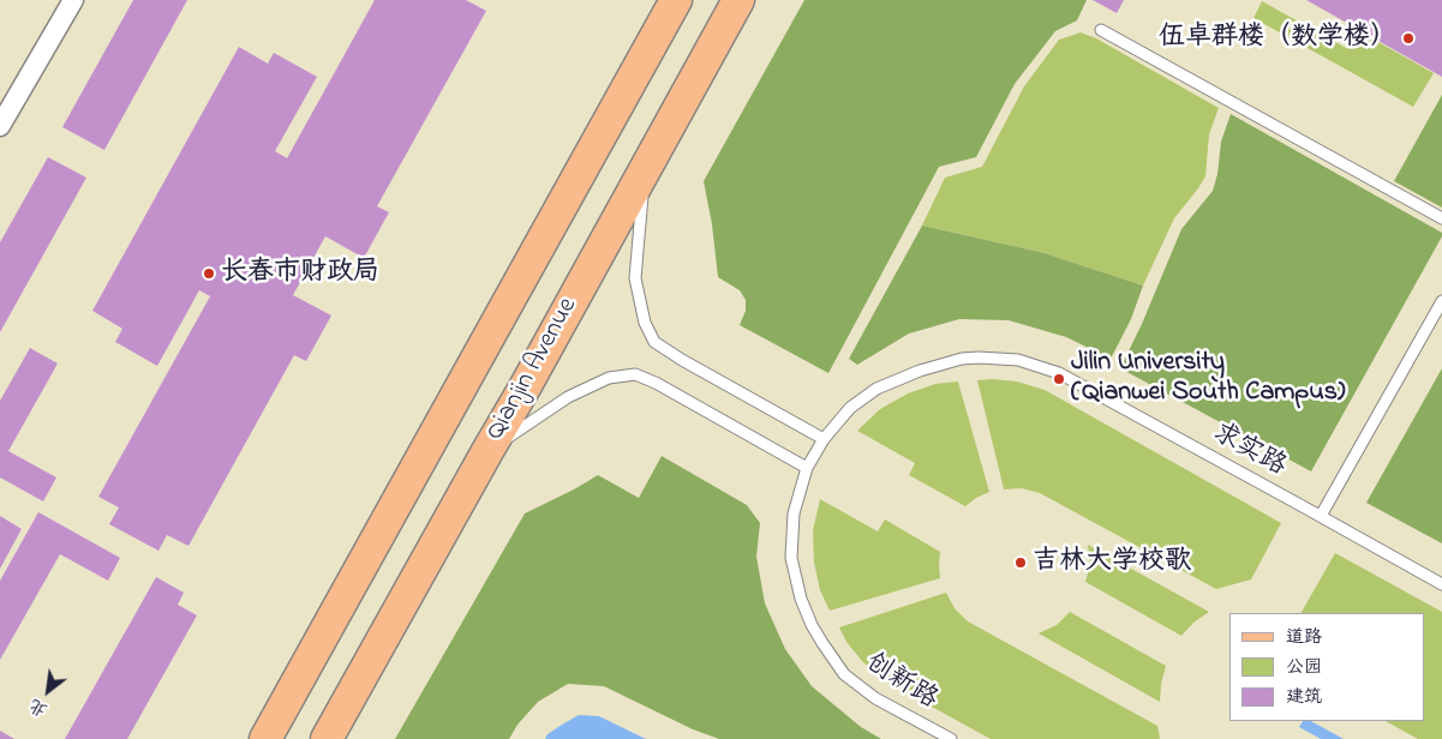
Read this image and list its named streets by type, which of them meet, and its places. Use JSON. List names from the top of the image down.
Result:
{
  "streets": {
    "main road": ["Qianjin Avenue"],
    "lane": ["求实路", "创新路"]
  },
  "crossings": [
    ["求实路", "创新路"]
  ],
  "places": [
    "伍卓群楼（数学楼）",
    "长春市财政局",
    "Jilin University (Qianwei South Campus)",
    "吉林大学校歌"
  ],
  "legend": ["道路", "公园", "建筑"],
  "north": "bottom left"
}
